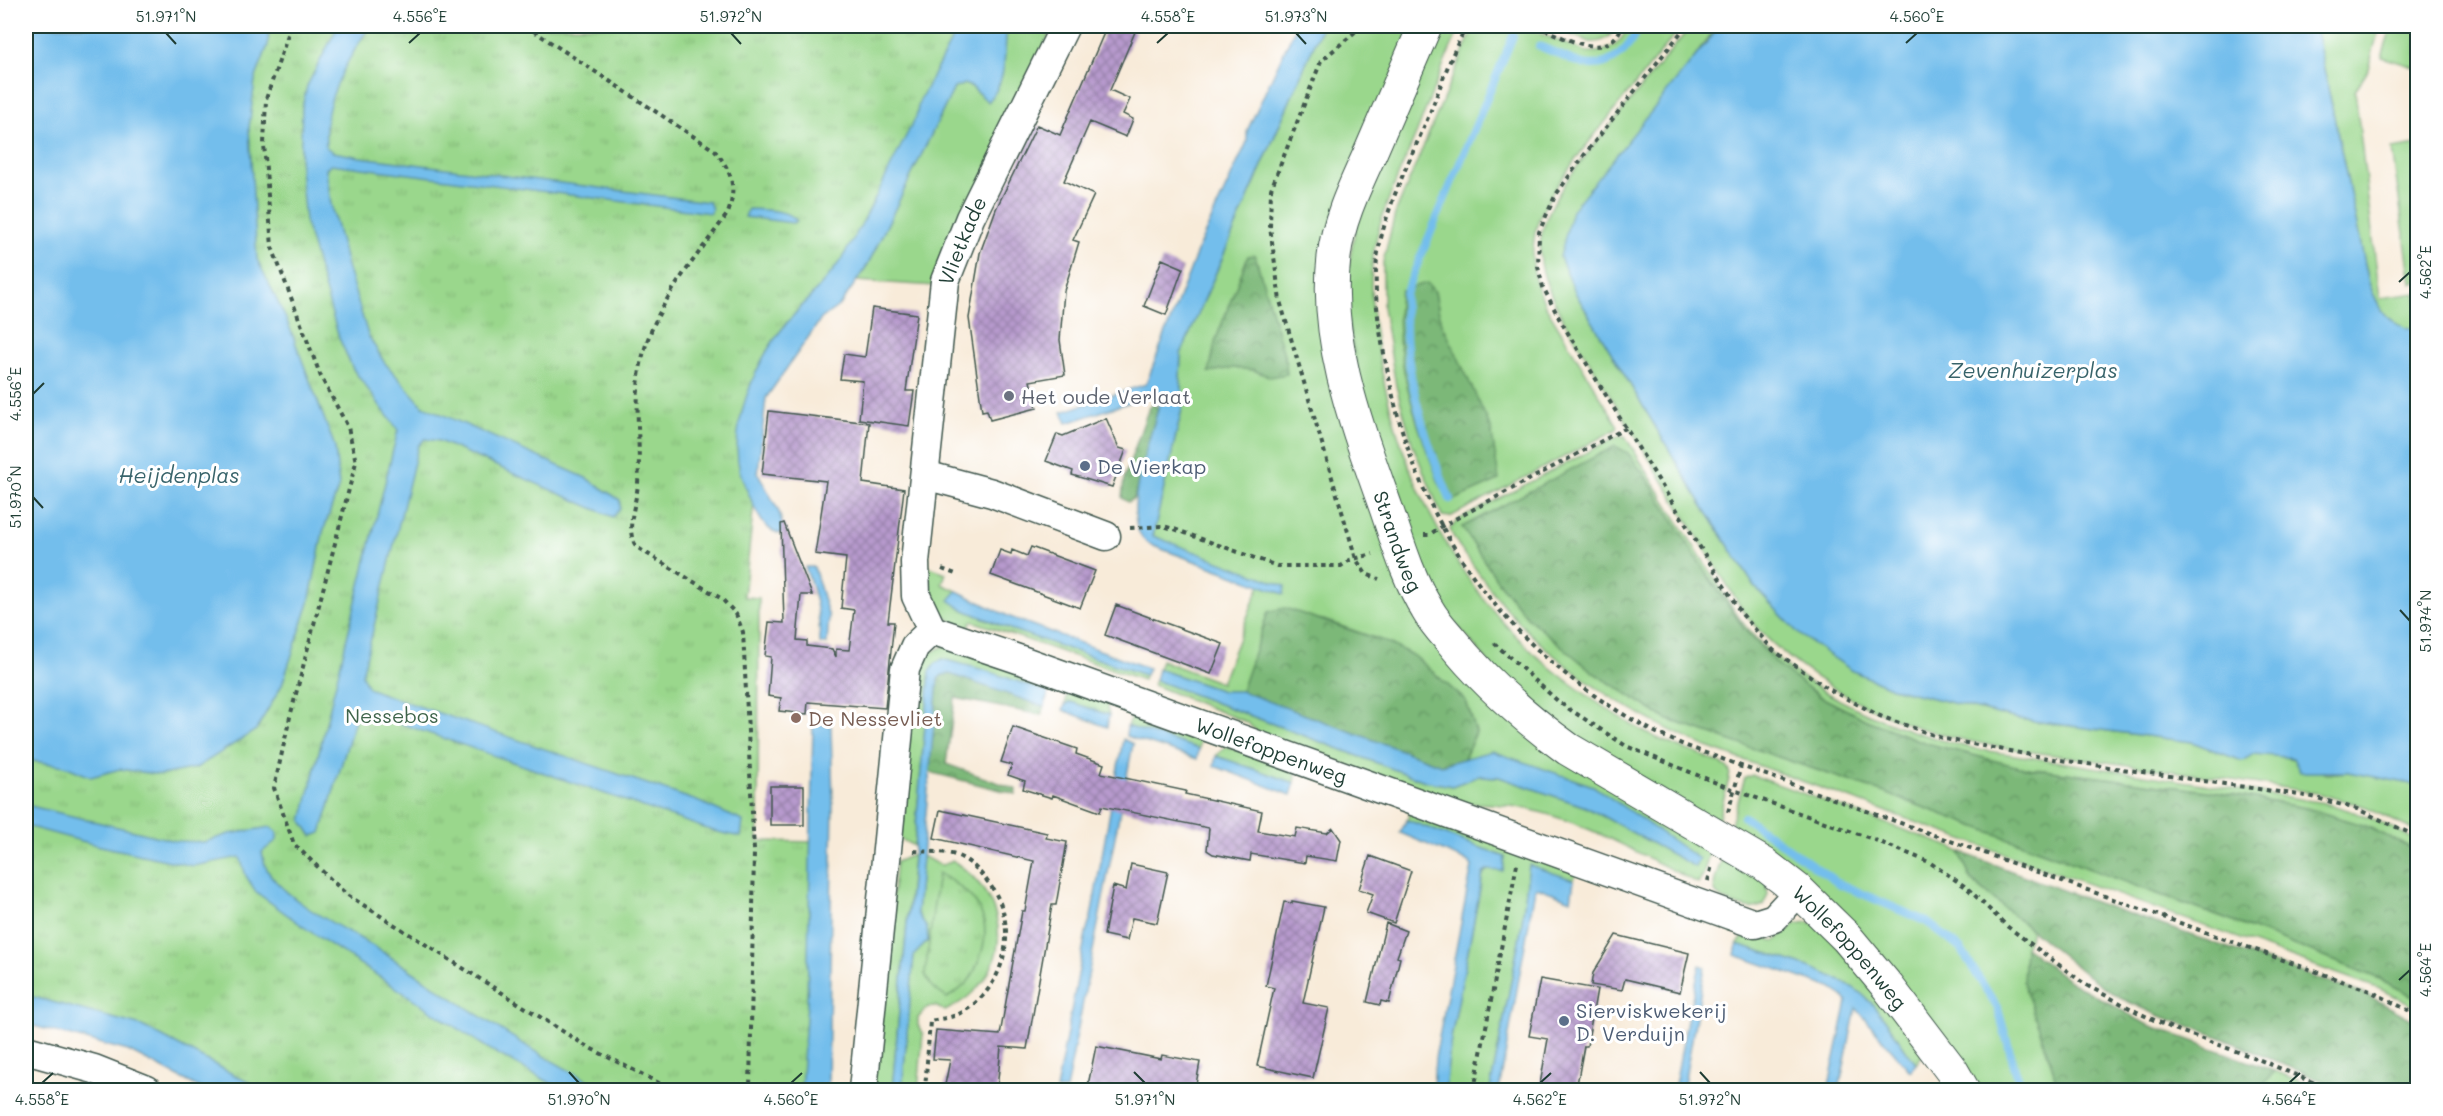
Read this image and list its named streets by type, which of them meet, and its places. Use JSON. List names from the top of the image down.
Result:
{
  "streets": {
    "street": ["Vlietkade", "Strandweg", "Wollefoppenweg"]
  },
  "crossings": [
    ["Vlietkade", "Wollefoppenweg"],
    ["Strandweg", "Wollefoppenweg"]
  ],
  "water": ["Zevenhuizerplas", "Heijdenplas"],
  "parks": ["Nessebos"],
  "places": [
    "Het oude Verlaat",
    "De Vierkap",
    "De Nessevliet",
    "Sierviskwekerij D. Verduijn"
  ],
  "coordinates": [
    "51.971°N",
    "4.556°E",
    "51.972°N",
    "4.558°E",
    "51.973°N",
    "4.560°E",
    "4.562°E",
    "51.970°N",
    "51.974°N",
    "4.564°E"
  ]
}
